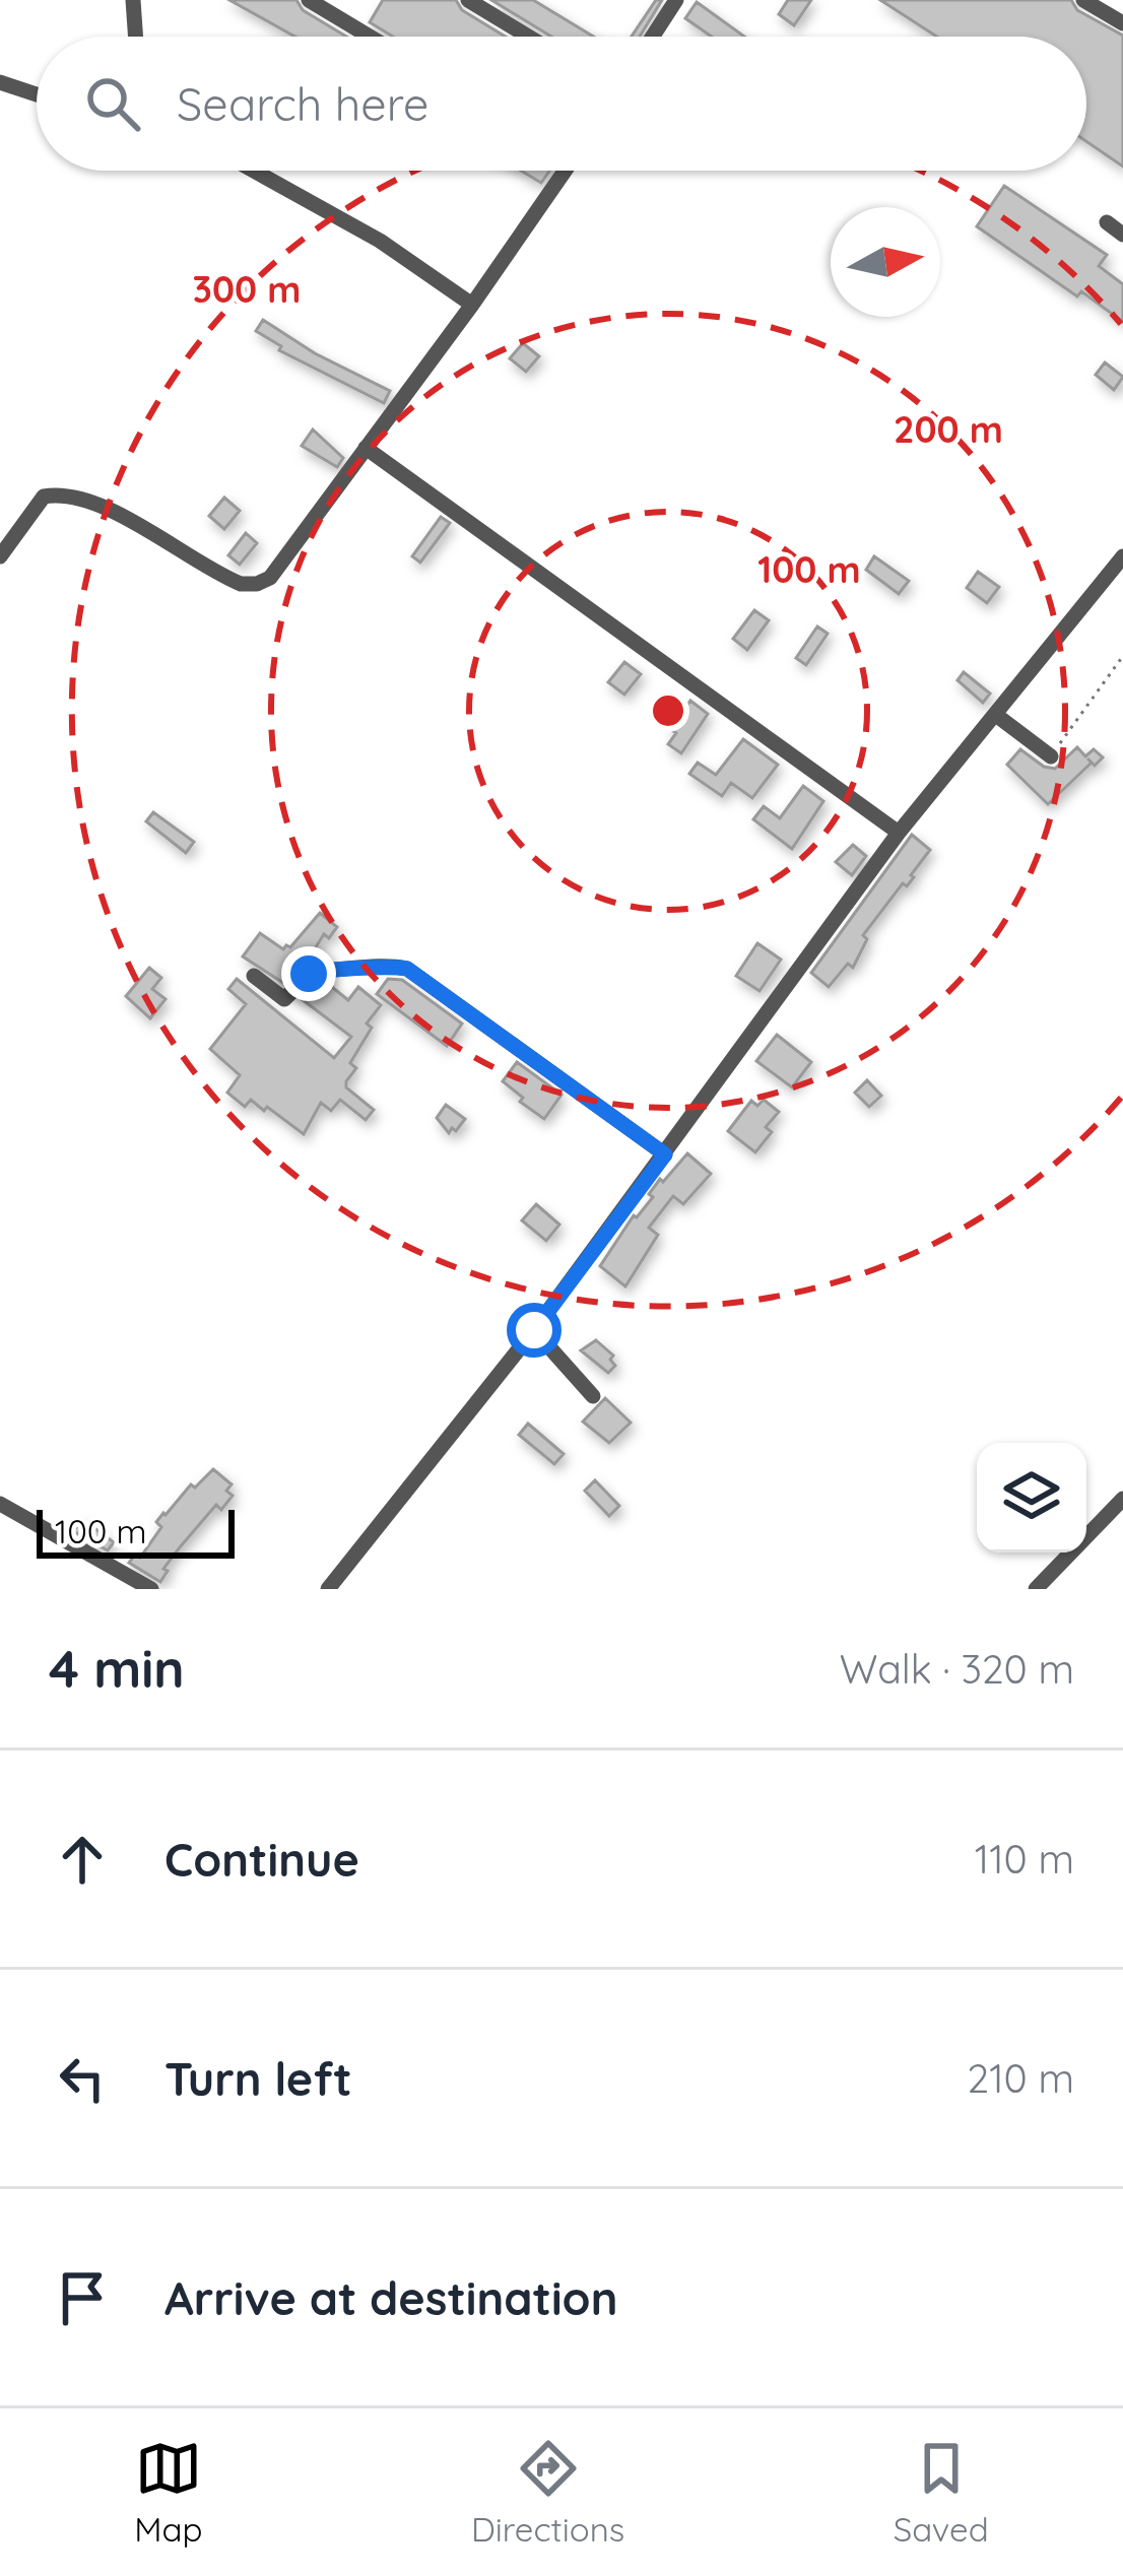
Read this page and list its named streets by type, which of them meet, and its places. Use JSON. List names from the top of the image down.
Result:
{
  "scale_bar": "100 m",
  "north": "right",
  "page": {
    "search": "Search here",
    "scale": "100 m",
    "heading": ["4 min", "Walk · 320 m"],
    "list": [
      ["Continue", "110 m"],
      ["Turn left", "210 m"],
      "Arrive at destination"
    ],
    "nav": ["Map", "Directions", "Saved"]
  },
  "rings": ["300 m", "200 m", "100 m"]
}
